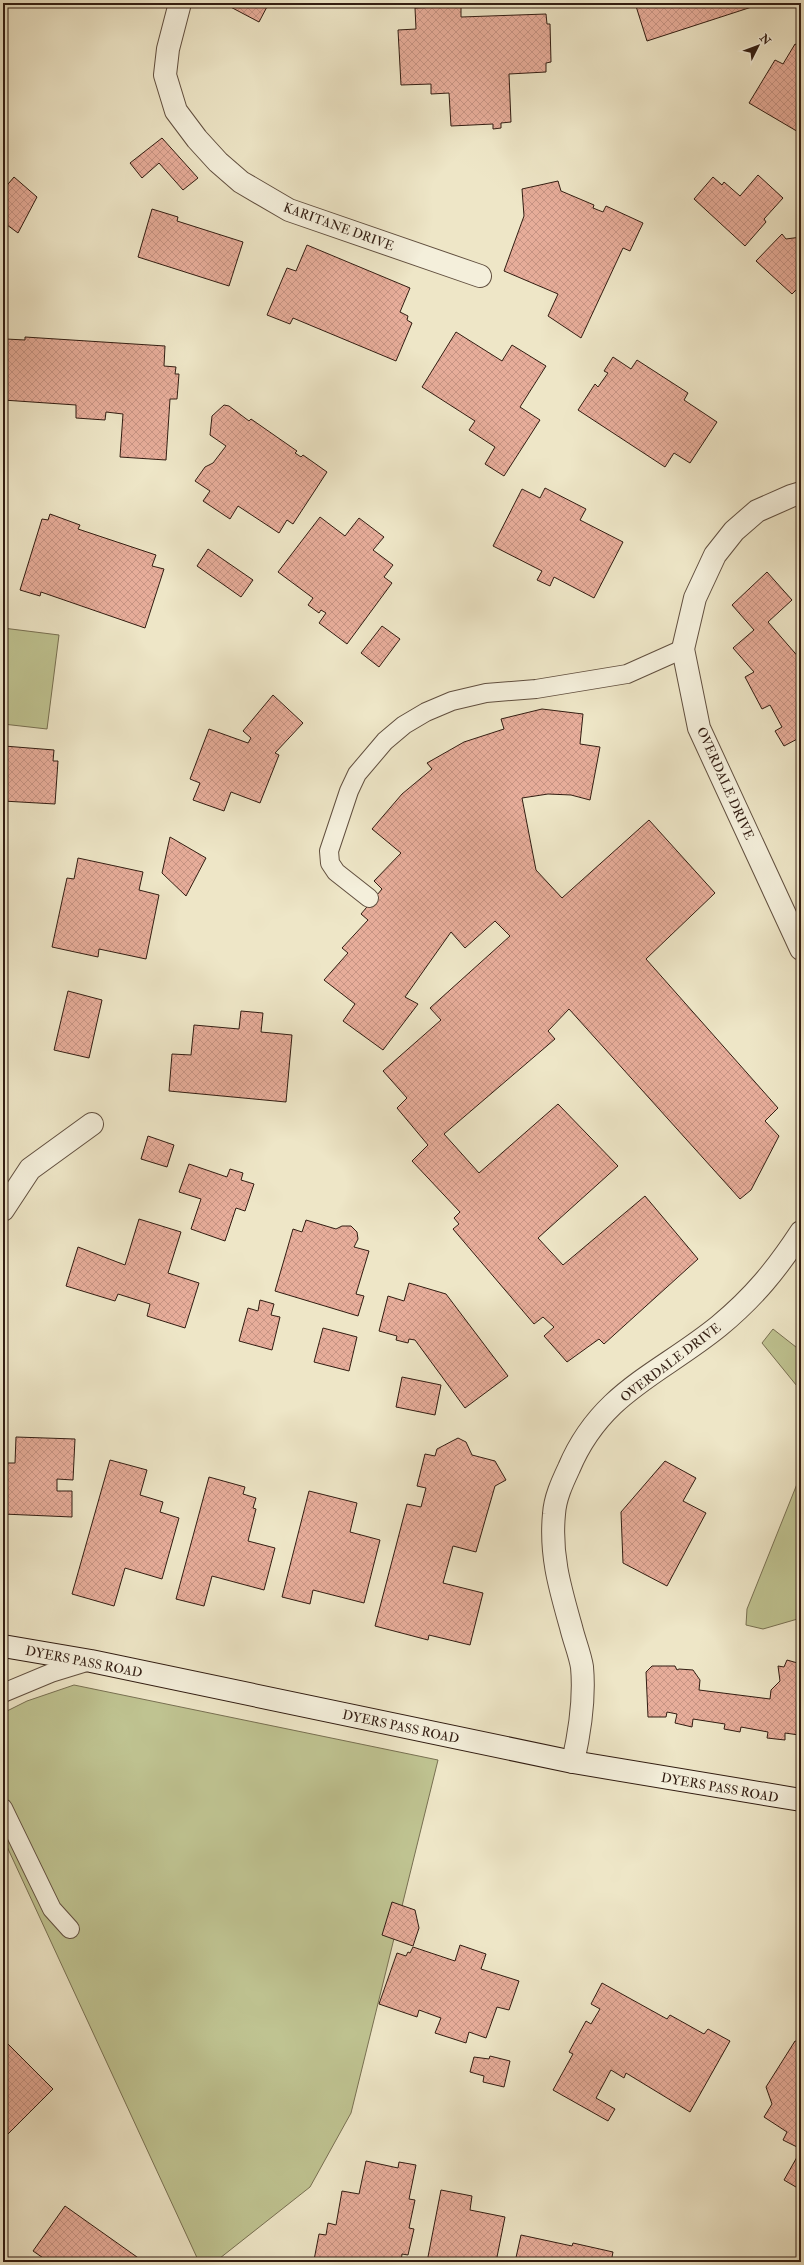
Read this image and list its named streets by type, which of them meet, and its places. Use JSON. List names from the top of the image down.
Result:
{
  "streets": {
    "street": ["KARITANE DRIVE", "OVERDALE DRIVE", "DYERS PASS ROAD"]
  },
  "crossings": [
    ["OVERDALE DRIVE", "DYERS PASS ROAD"]
  ],
  "north": "top right"
}
